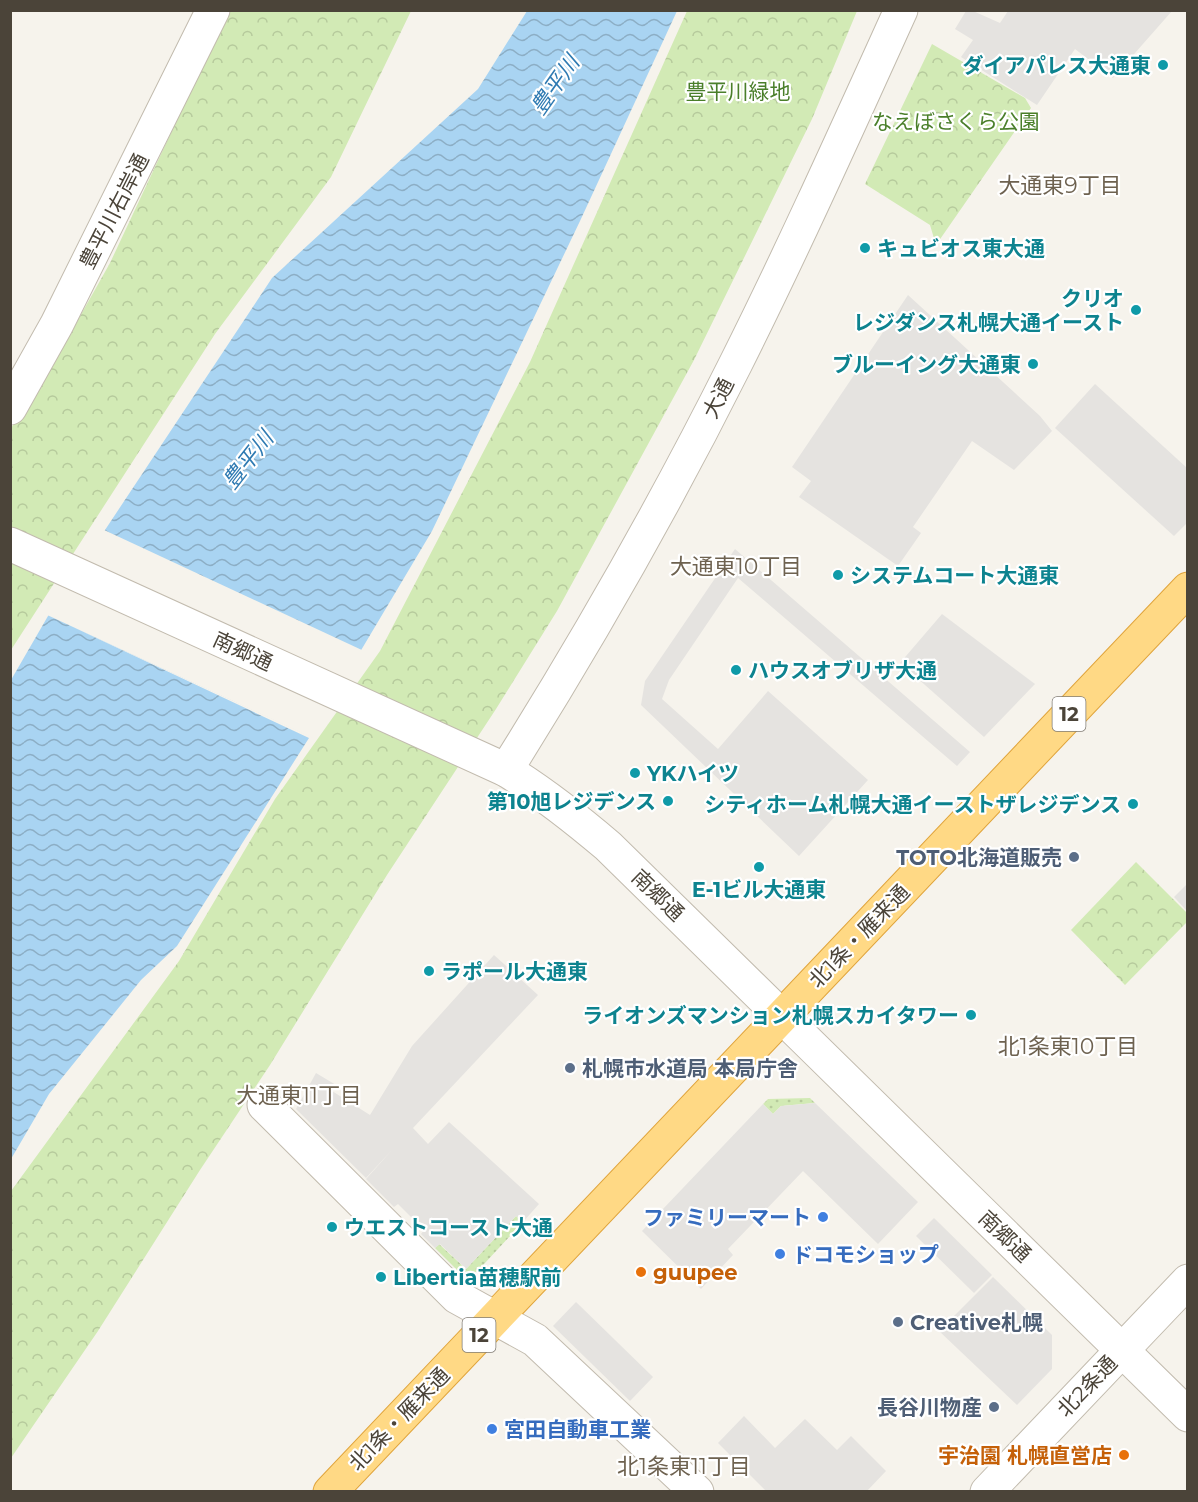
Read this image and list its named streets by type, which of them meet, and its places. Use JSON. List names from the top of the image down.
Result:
{
  "streets": {
    "highway": ["12", "北1条・雁来通"],
    "street": [
      "豊平川右岸通",
      "大通",
      "南郷通",
      "北2条通"
    ]
  },
  "crossings": [
    ["大通", "南郷通"],
    ["南郷通", "北1条・雁来通"],
    ["南郷通", "北2条通"]
  ],
  "districts": [
    "大通東9丁目",
    "大通東10丁目",
    "北1条東10丁目",
    "大通東11丁目",
    "北1条東11丁目"
  ],
  "water": ["豊平川"],
  "parks": ["豊平川緑地", "なえぼさくら公園"],
  "places": [
    "ダイアパレス大通東",
    "キュビオス東大通",
    "クリオ レジダンス札幌大通イースト",
    "ブルーイング大通東",
    "システムコート大通東",
    "ハウスオブリザ大通",
    "YKハイツ",
    "第10旭レジデンス",
    "シティホーム札幌大通イーストザレジデンス",
    "TOTO北海道販売",
    "E-1ビル大通東",
    "ラポール大通東",
    "ライオンズマンション札幌スカイタワー",
    "札幌市水道局 本局庁舎",
    "ファミリーマート",
    "ウエストコースト大通",
    "ドコモショップ",
    "guupee",
    "Libertia苗穂駅前",
    "Creative札幌",
    "長谷川物産",
    "宮田自動車工業",
    "宇治園 札幌直営店"
  ]
}
